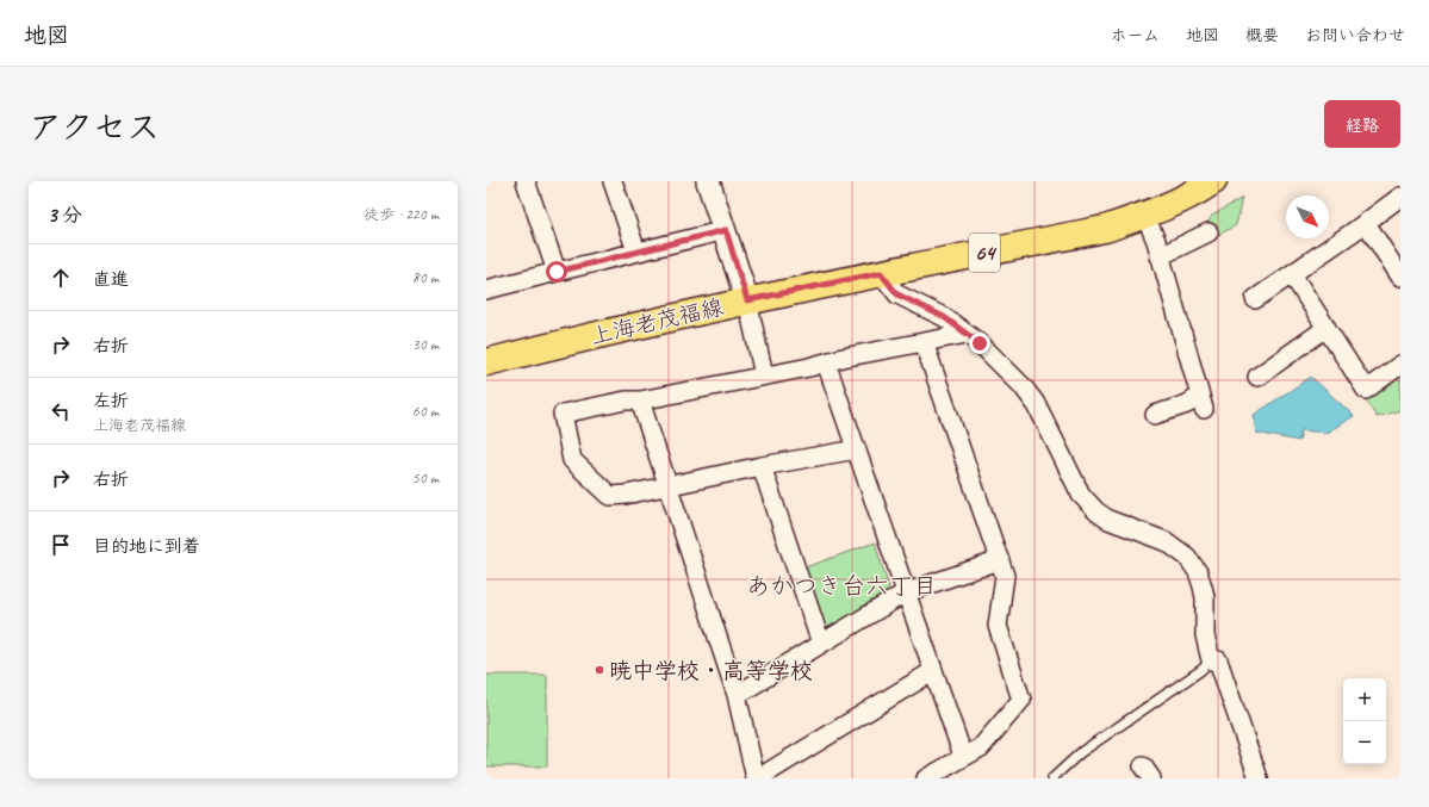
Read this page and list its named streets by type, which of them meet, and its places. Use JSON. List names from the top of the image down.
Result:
{
  "streets": {
    "main road": ["64", "上海老茂福線"]
  },
  "districts": ["あかつき台六丁目"],
  "places": ["暁中学校・高等学校"],
  "north": "bottom right",
  "page": {
    "header": "地図",
    "nav": [
      "ホーム",
      "地図",
      "概要",
      "お問い合わせ"
    ],
    "title": "アクセス",
    "buttons": "経路",
    "heading": ["3 分", "徒歩 · 220 m"],
    "list": [
      ["直進", "80 m"],
      ["右折", "30 m"],
      ["左折", "上海老茂福線", "60 m"],
      ["右折", "50 m"],
      "目的地に到着"
    ],
    "map_buttons": ["+", "−"]
  }
}
